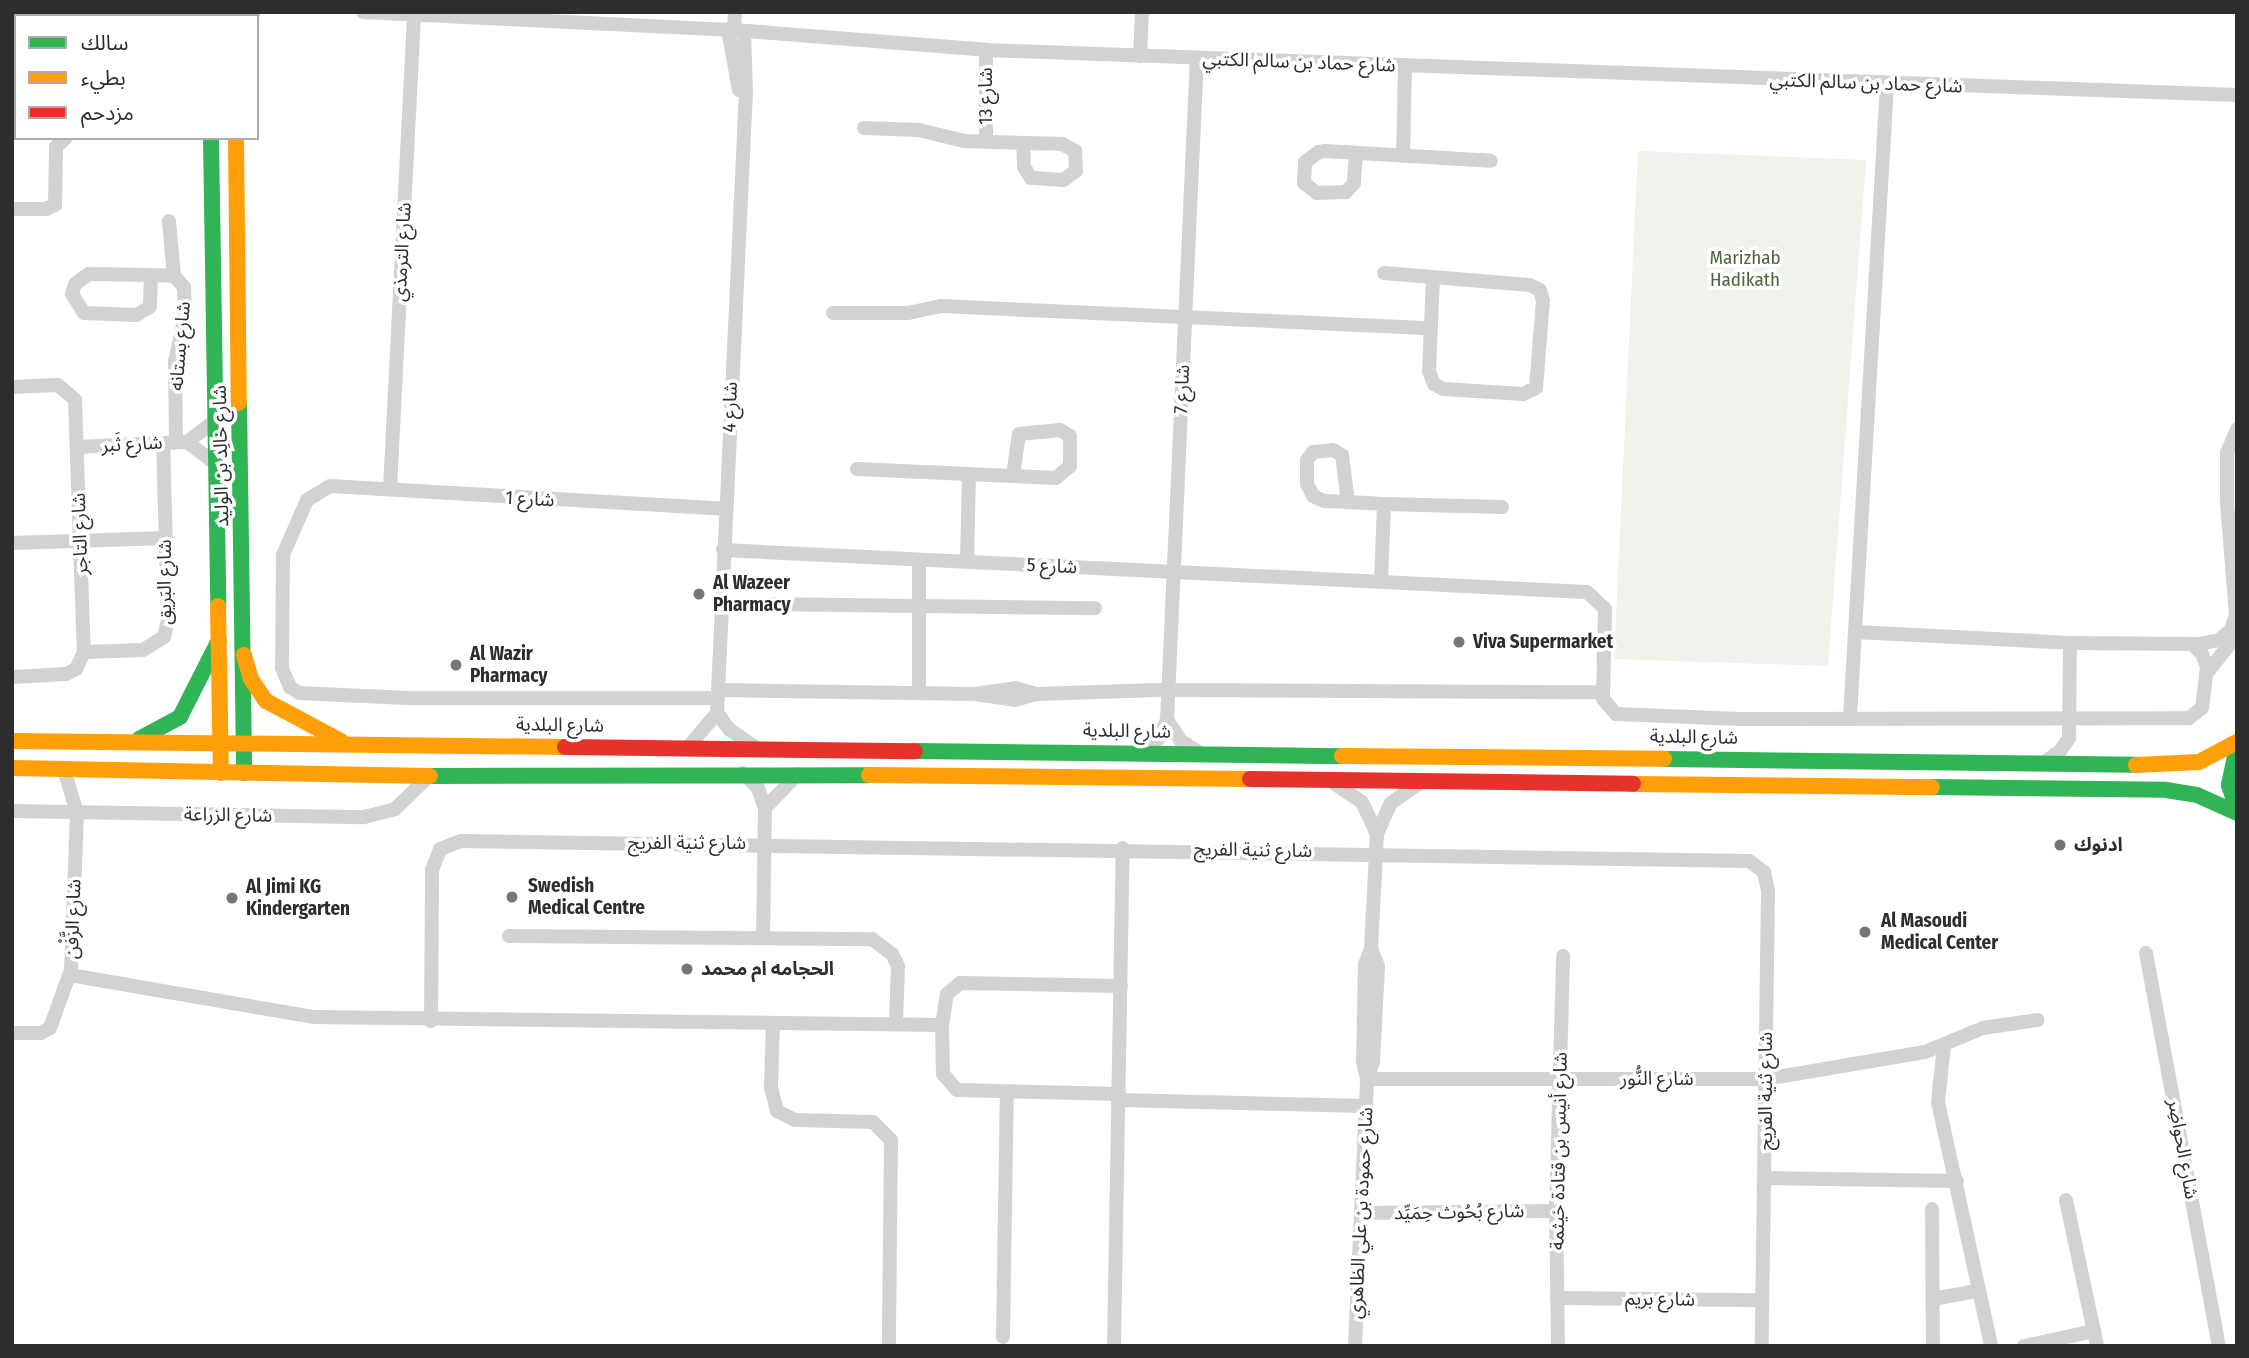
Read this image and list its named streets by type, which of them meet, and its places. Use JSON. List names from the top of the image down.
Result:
{
  "streets": {
    "main road": ["شارع خالِد بن الوليد", "شارع البلدية"],
    "street": [
      "شارع حماد بن سالم الكتبي",
      "شارع 13",
      "شارع الترمذي",
      "شارع بستانه",
      "شارع 7",
      "شارع 4",
      "شارع ثَبر",
      "شارع 1",
      "شارع التاجر",
      "شارع 5",
      "شارع البَريق",
      "شارع الزراعة",
      "شارع ثنية الفريج",
      "شارع الزَّفْن",
      "شارع النُّور",
      "شارع الحواضِر",
      "شارع أنيس بن قتادة خيثمة",
      "شارع بُحُوث حِمَيِّد",
      "شارع حمودة بن علي الظاهري",
      "شارع بريم"
    ]
  },
  "crossings": [
    ["شارع حماد بن سالم الكتبي", "شارع 13"],
    ["شارع حماد بن سالم الكتبي", "شارع الترمذي"],
    ["شارع حماد بن سالم الكتبي", "شارع 7"],
    ["شارع حماد بن سالم الكتبي", "شارع 4"],
    ["شارع الترمذي", "شارع 1"],
    ["شارع بستانه", "شارع ثَبر"],
    ["شارع بستانه", "شارع البَريق"],
    ["شارع 7", "شارع 5"],
    ["شارع 4", "شارع 1"],
    ["شارع 4", "شارع 5"],
    ["شارع ثَبر", "شارع خالِد بن الوليد"],
    ["شارع ثَبر", "شارع التاجر"],
    ["شارع ثَبر", "شارع البَريق"],
    ["شارع خالِد بن الوليد", "شارع البلدية"],
    ["شارع التاجر", "شارع البَريق"],
    ["شارع الزراعة", "شارع الزَّفْن"],
    ["شارع ثنية الفريج", "شارع النُّور"],
    ["شارع ثنية الفريج", "شارع حمودة بن علي الظاهري"],
    ["شارع ثنية الفريج", "شارع بريم"],
    ["شارع النُّور", "شارع أنيس بن قتادة خيثمة"],
    ["شارع النُّور", "شارع حمودة بن علي الظاهري"],
    ["شارع أنيس بن قتادة خيثمة", "شارع بُحُوث حِمَيِّد"],
    ["شارع أنيس بن قتادة خيثمة", "شارع بريم"],
    ["شارع بُحُوث حِمَيِّد", "شارع حمودة بن علي الظاهري"]
  ],
  "parks": ["Marizhab Hadikath"],
  "places": [
    "Al Wazeer Pharmacy",
    "Viva Supermarket",
    "Al Wazir Pharmacy",
    "ادنوك",
    "Swedish Medical Centre",
    "Al Jimi KG Kindergarten",
    "Al Masoudi Medical Center",
    "الحجامه ام محمد"
  ],
  "legend": ["سالك", "بطيء", "مزدحم"]
}
